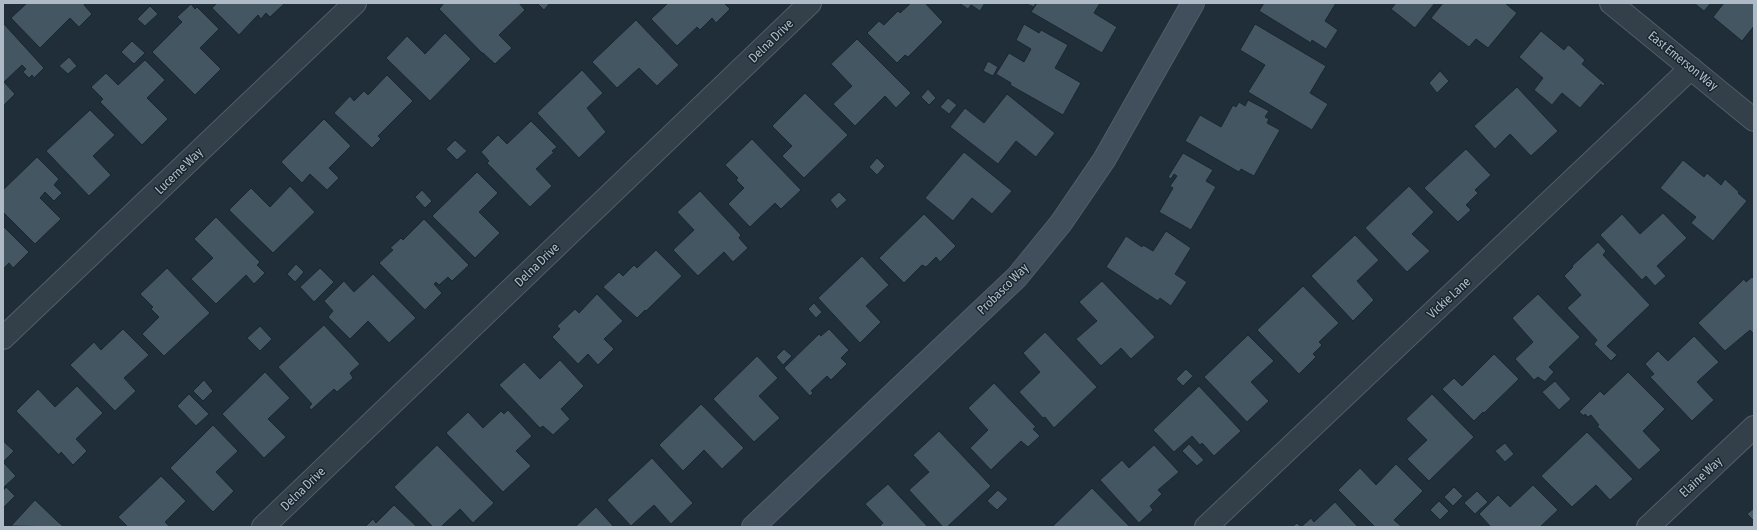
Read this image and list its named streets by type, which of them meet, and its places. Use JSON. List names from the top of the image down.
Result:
{
  "streets": {
    "street": [
      "Delna Drive",
      "East Emerson Way",
      "Lucerne Way",
      "Probasco Way",
      "Vickie Lane",
      "Elaine Way"
    ]
  },
  "crossings": [
    ["East Emerson Way", "Vickie Lane"]
  ]
}
